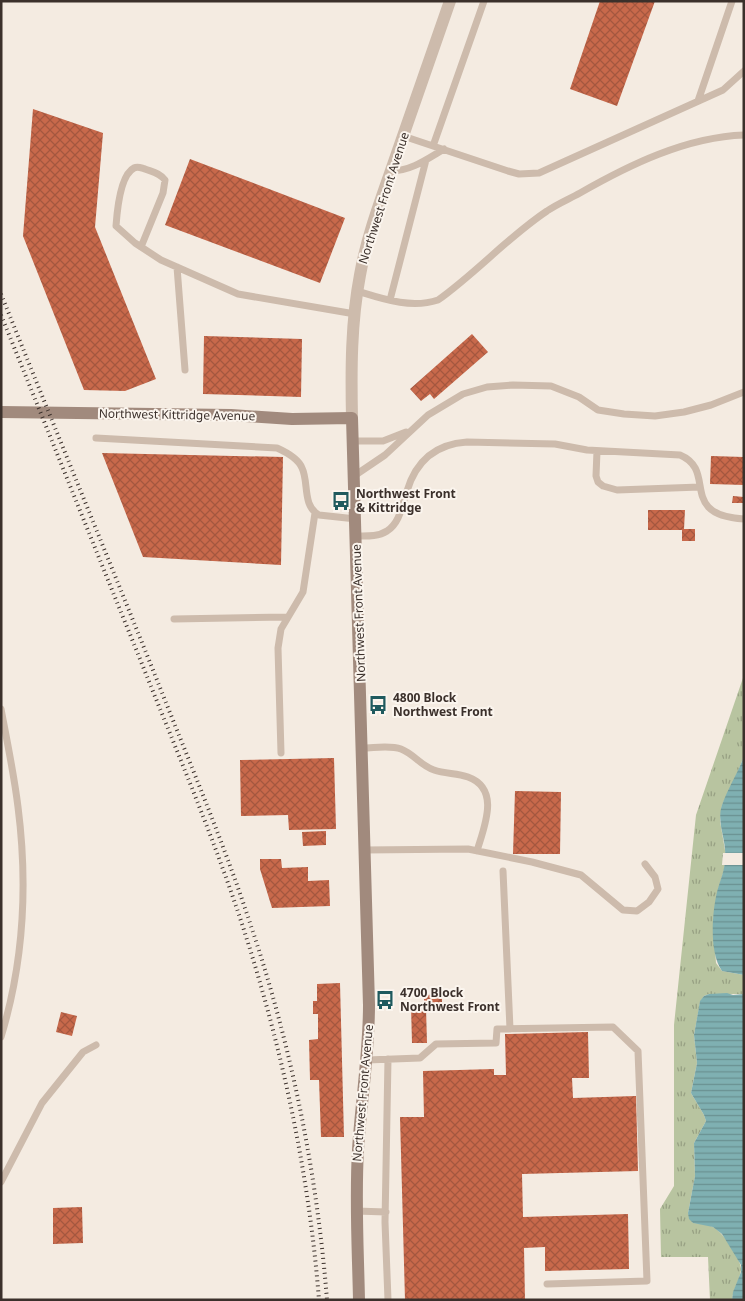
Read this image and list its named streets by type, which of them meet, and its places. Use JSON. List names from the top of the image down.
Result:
{
  "streets": {
    "main road": ["Northwest Front Avenue", "Northwest Kittridge Avenue"]
  },
  "crossings": [
    ["Northwest Front Avenue", "Northwest Kittridge Avenue"]
  ],
  "places": {
    "bus stop": ["Northwest Front & Kittridge", "4800 Block Northwest Front", "4700 Block Northwest Front"]
  }
}
